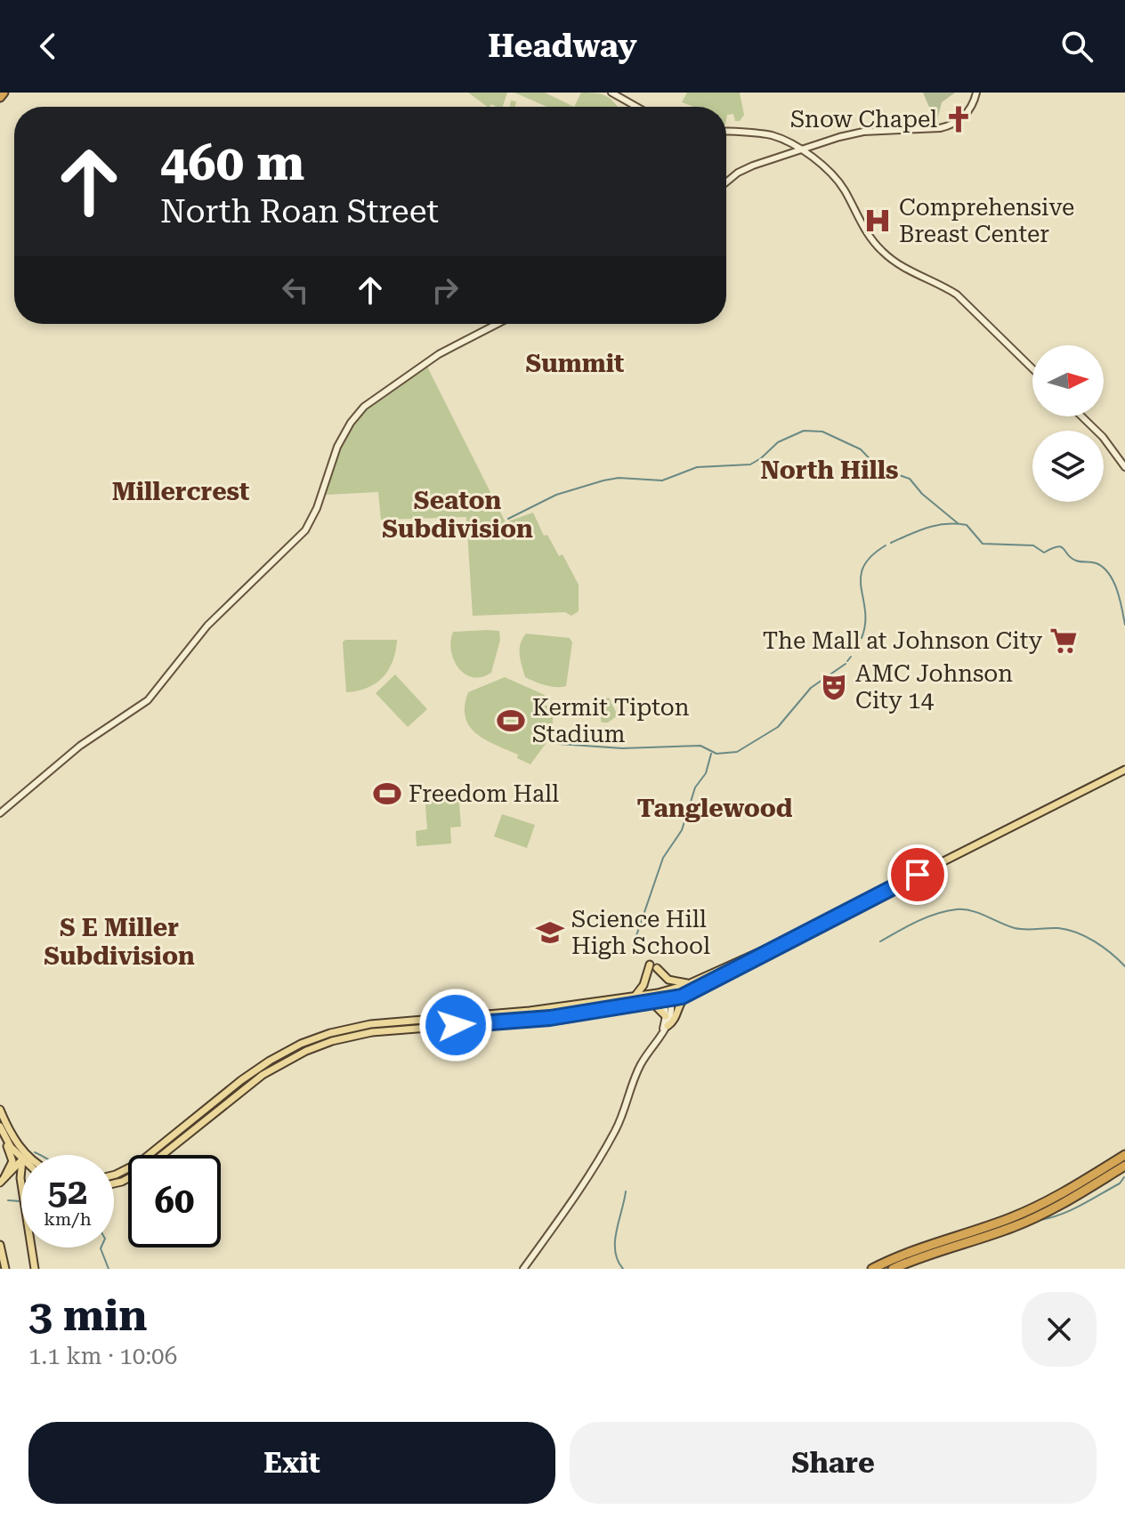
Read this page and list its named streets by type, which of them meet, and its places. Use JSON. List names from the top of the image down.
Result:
{
  "districts": [
    "Summit",
    "North Hills",
    "Millercrest",
    "Seaton Subdivision",
    "Tanglewood",
    "S E Miller Subdivision"
  ],
  "places": {
    "church": ["Snow Chapel"],
    "hospital": ["Comprehensive Breast Center"],
    "supermarket": ["The Mall at Johnson City"],
    "theatre": ["AMC Johnson City 14"],
    "sports": ["Kermit Tipton Stadium", "Freedom Hall"],
    "school or university": ["Science Hill High School"]
  },
  "north": "right",
  "page": {
    "header": "Headway",
    "turn": ["460 m", "North Roan Street"],
    "speed": "52 km/h",
    "limit": "60",
    "heading": ["3 min", "1.1 km · 10:06"],
    "buttons": ["Exit", "Share"]
  }
}
